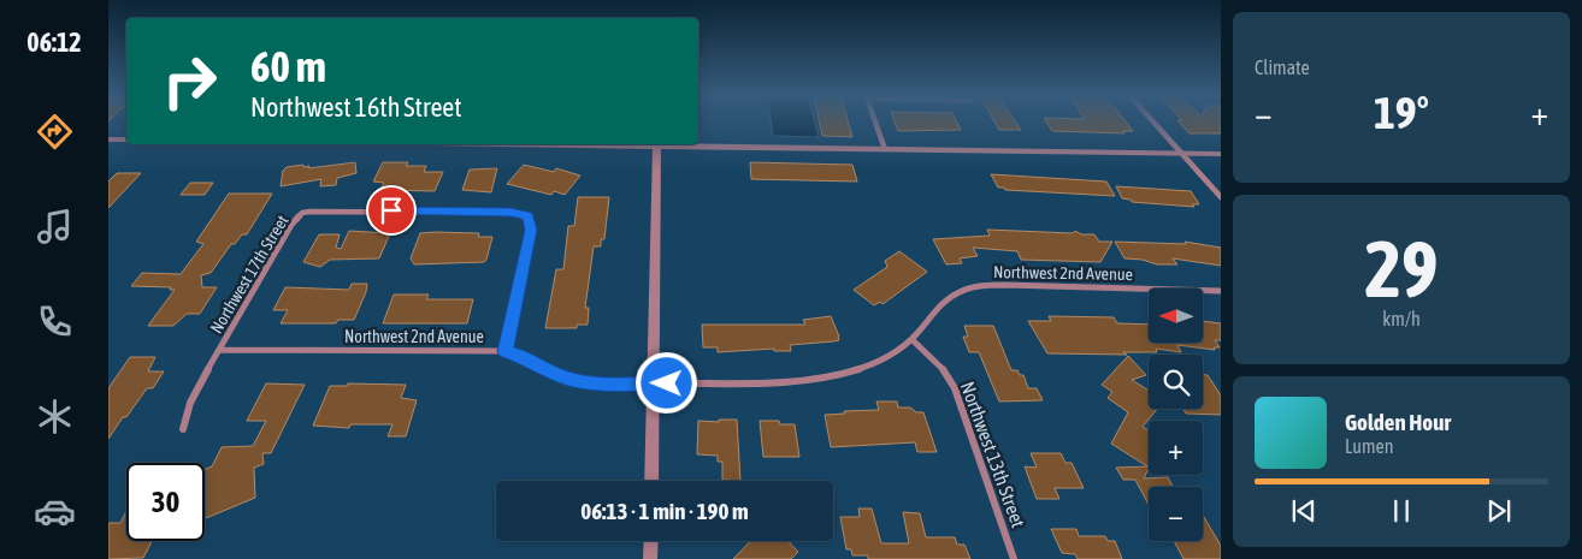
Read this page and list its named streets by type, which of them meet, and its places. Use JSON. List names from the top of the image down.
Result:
{
  "streets": {
    "street": ["Northwest 2nd Avenue", "Northwest 17th Street", "Northwest 13th Street"]
  },
  "crossings": [
    ["Northwest 2nd Avenue", "Northwest 17th Street"],
    ["Northwest 2nd Avenue", "Northwest 13th Street"]
  ],
  "north": "left",
  "page": {
    "tabs": "06:12",
    "tile": [
      "Climate",
      ["29", "km/h"]
    ],
    "turn": ["60 m", "Northwest 16th Street"],
    "heat": ["−", "19°", "+"],
    "map_buttons": ["+", "−"],
    "song": ["Golden Hour", "Lumen"],
    "limit": "30",
    "trip": "06:13 · 1 min · 190 m"
  }
}
